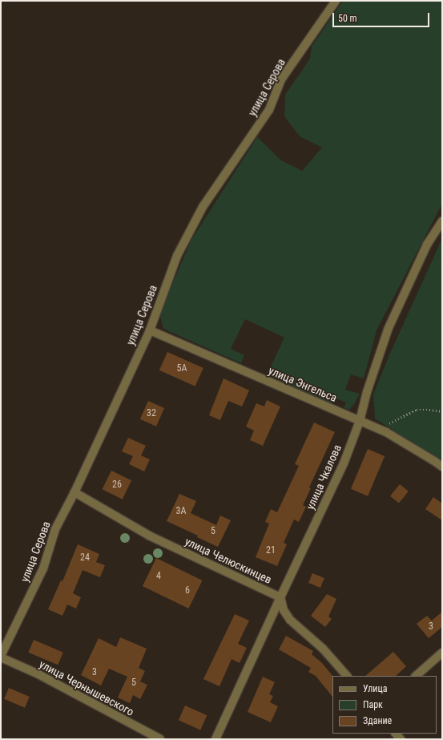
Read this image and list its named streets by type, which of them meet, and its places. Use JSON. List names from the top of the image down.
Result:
{
  "streets": {
    "street": [
      "улица Серова",
      "улица Энгельса",
      "улица Чкалова",
      "улица Челюскинцев",
      "улица Чернышевского"
    ]
  },
  "crossings": [
    ["улица Серова", "улица Энгельса"],
    ["улица Серова", "улица Челюскинцев"],
    ["улица Серова", "улица Чернышевского"],
    ["улица Энгельса", "улица Чкалова"],
    ["улица Чкалова", "улица Челюскинцев"]
  ],
  "house_numbers": [
    "5А",
    "32",
    "26",
    "3А",
    "5",
    "21",
    "24",
    "4",
    "6",
    "3",
    "3",
    "5"
  ],
  "legend": ["Улица", "Парк", "Здание"],
  "scale_bar": "50 m"
}
